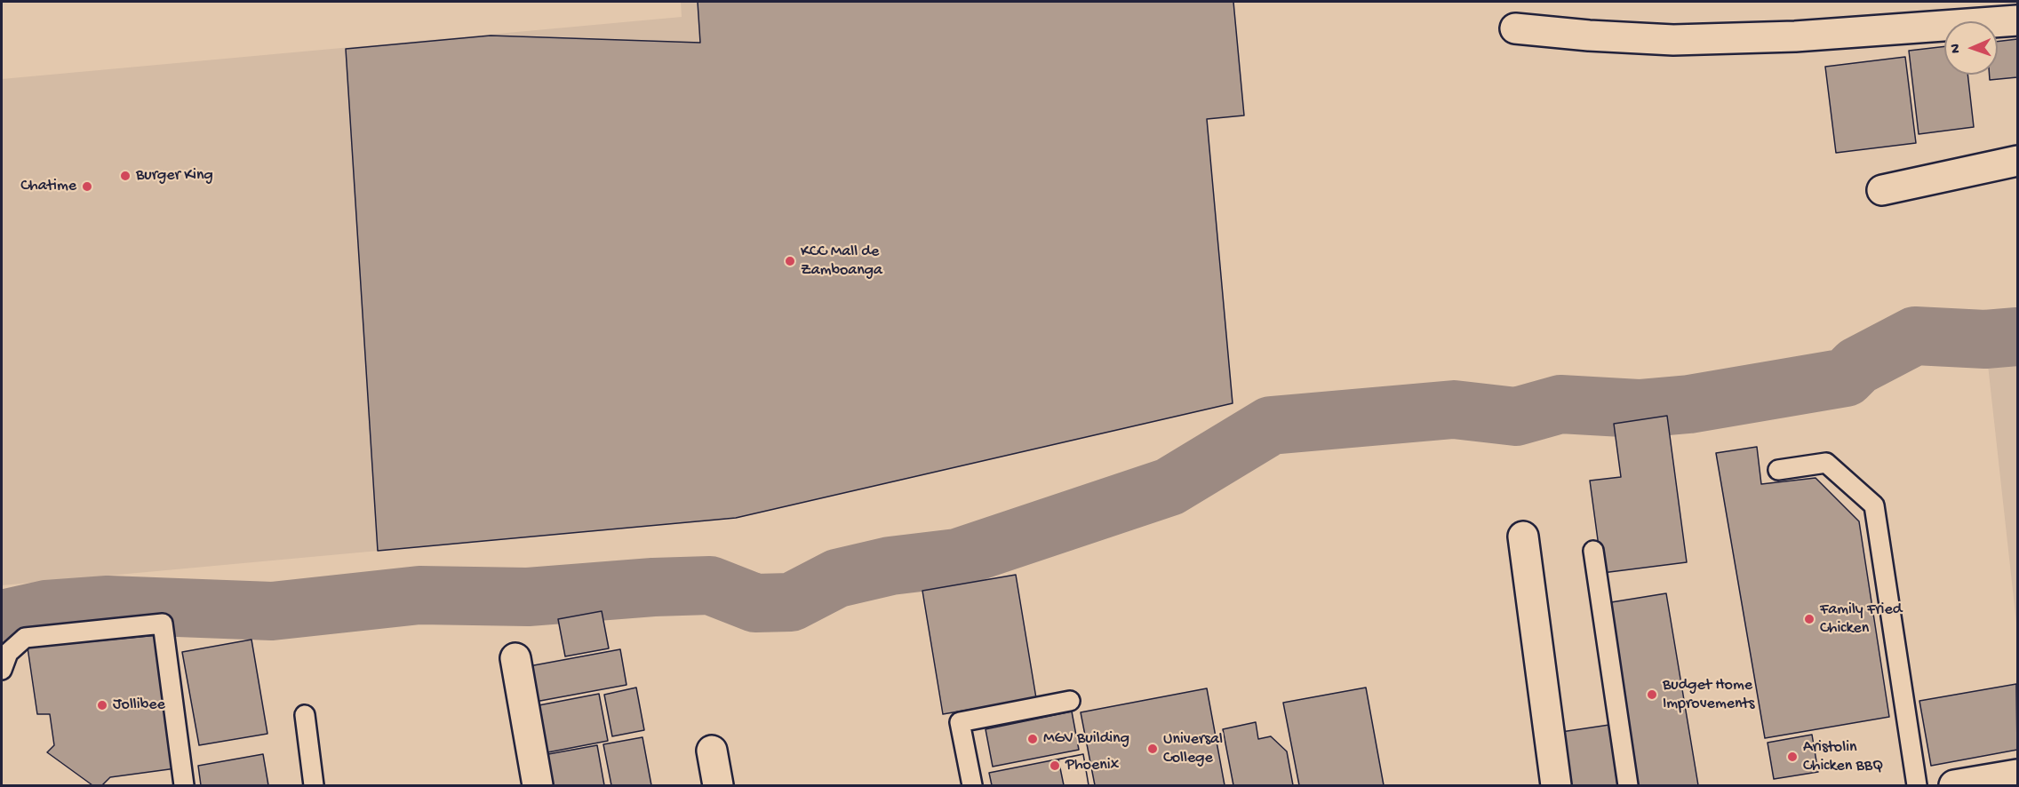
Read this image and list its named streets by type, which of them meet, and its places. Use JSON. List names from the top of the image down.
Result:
{
  "places": [
    "Burger King",
    "Chatime",
    "KCC Mall de Zamboanga",
    "Family Fried Chicken",
    "Budget Home Improvements",
    "Jollibee",
    "MGV Building",
    "Universal College",
    "Aristolin Chicken BBQ",
    "Phoenix"
  ],
  "north": "left"
}
